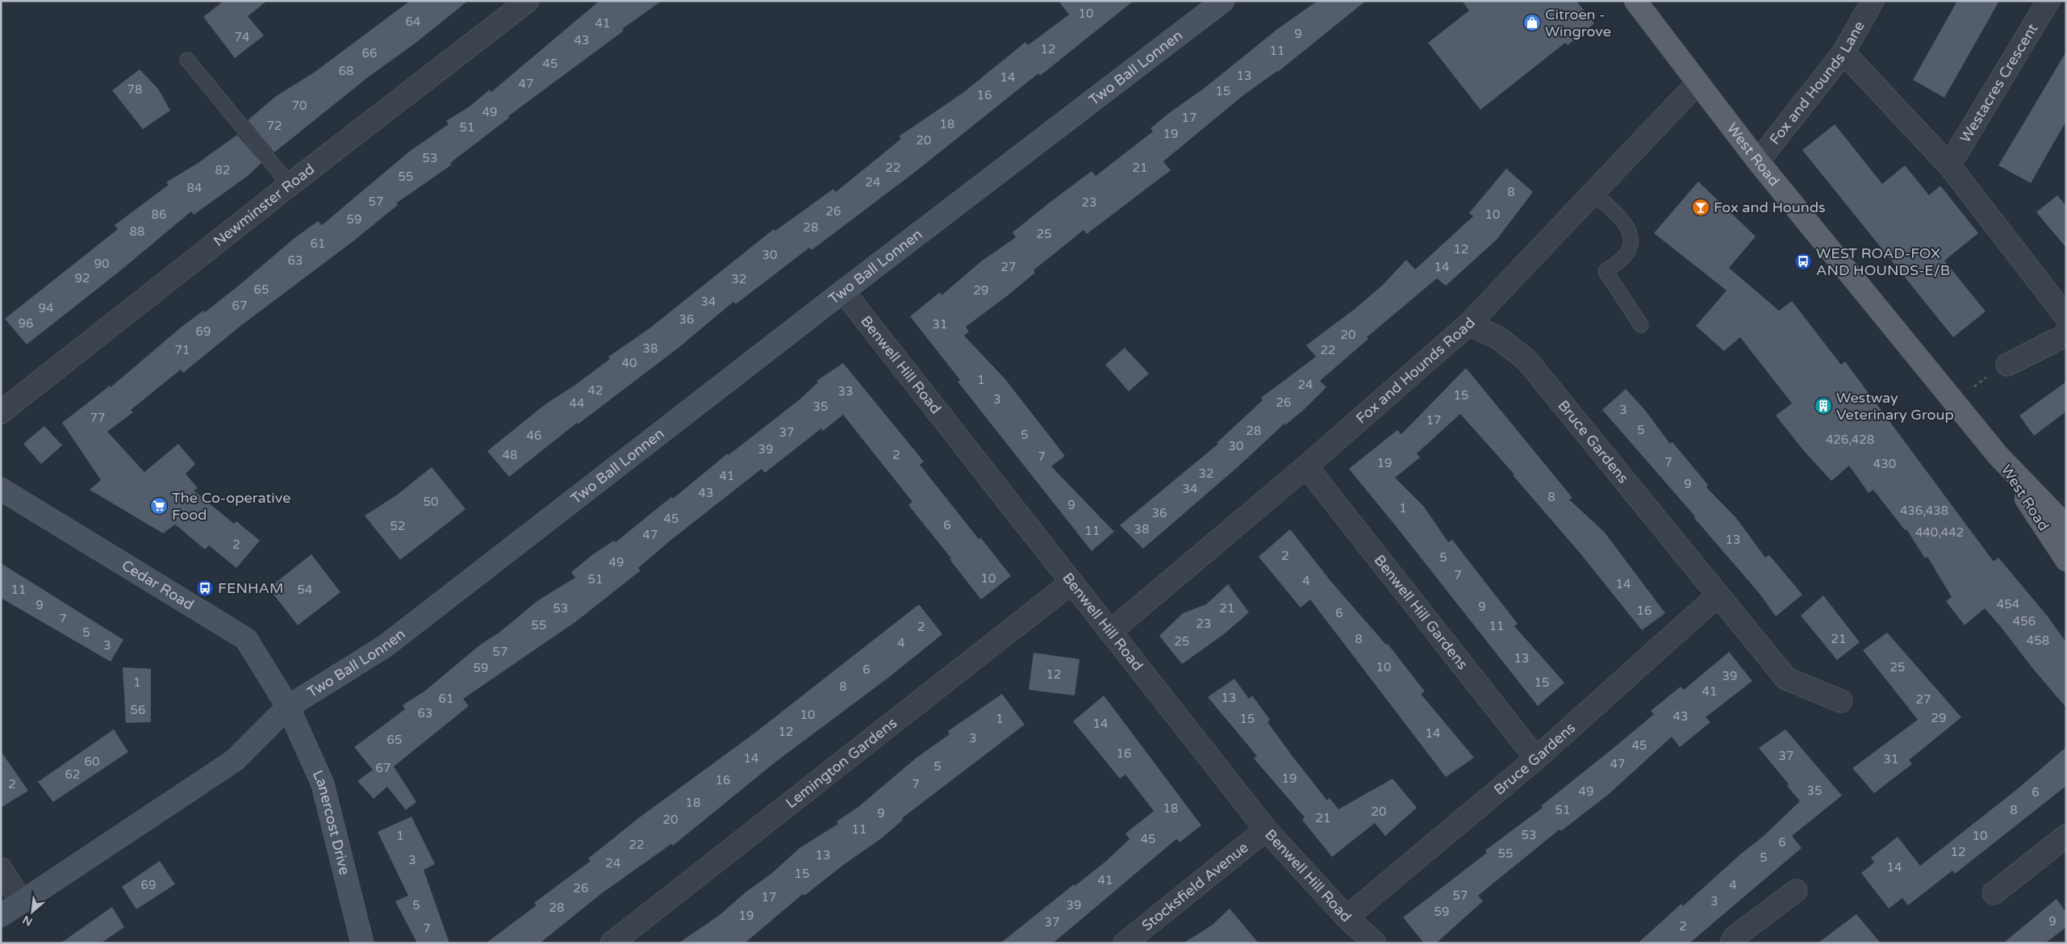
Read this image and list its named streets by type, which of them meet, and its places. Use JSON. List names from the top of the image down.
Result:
{
  "streets": {
    "main road": [
      "Two Ball Lonnen",
      "West Road",
      "Cedar Road",
      "Lanercost Drive"
    ],
    "street": [
      "Fox and Hounds Lane",
      "Westacres Crescent",
      "Newminster Road",
      "Benwell Hill Road",
      "Fox and Hounds Road",
      "Bruce Gardens",
      "Benwell Hill Gardens",
      "Lemington Gardens",
      "Stocksfield Avenue"
    ]
  },
  "crossings": [
    ["Two Ball Lonnen", "Benwell Hill Road"],
    ["Two Ball Lonnen", "Cedar Road"],
    ["Two Ball Lonnen", "Lanercost Drive"],
    ["Fox and Hounds Lane", "West Road"],
    ["West Road", "Fox and Hounds Road"],
    ["Benwell Hill Road", "Fox and Hounds Road"],
    ["Benwell Hill Road", "Bruce Gardens"],
    ["Benwell Hill Road", "Lemington Gardens"],
    ["Benwell Hill Road", "Stocksfield Avenue"],
    ["Fox and Hounds Road", "Bruce Gardens"],
    ["Fox and Hounds Road", "Benwell Hill Gardens"],
    ["Bruce Gardens", "Benwell Hill Gardens"],
    ["Cedar Road", "Lanercost Drive"]
  ],
  "places": {
    "shop": ["Citroen - Wingrove"],
    "bar": ["Fox and Hounds"],
    "bus stop": ["WEST ROAD-FOX AND HOUNDS-E/B", "FENHAM"],
    "building": ["Westway Veterinary Group"],
    "supermarket": ["The Co-operative Food"]
  },
  "house_numbers": [
    "10",
    "64",
    "41",
    "9",
    "74",
    "43",
    "12",
    "11",
    "66",
    "45",
    "68",
    "13",
    "14",
    "47",
    "78",
    "15",
    "16",
    "70",
    "49",
    "17",
    "18",
    "72",
    "51",
    "19",
    "20",
    "53",
    "22",
    "21",
    "82",
    "55",
    "24",
    "84",
    "8",
    "57",
    "23",
    "26",
    "86",
    "10",
    "59",
    "28",
    "88",
    "25",
    "61",
    "12",
    "30",
    "63",
    "90",
    "27",
    "14",
    "92",
    "32",
    "65",
    "29",
    "34",
    "67",
    "94",
    "36",
    "96",
    "31",
    "69",
    "20",
    "38",
    "71",
    "22",
    "40",
    "1",
    "24",
    "42",
    "33",
    "15",
    "3",
    "26",
    "44",
    "35",
    "3",
    "77",
    "17",
    "5",
    "28",
    "37",
    "5",
    "46",
    "426,428",
    "30",
    "39",
    "48",
    "2",
    "7",
    "7",
    "19",
    "430",
    "32",
    "41",
    "9",
    "34",
    "43",
    "8",
    "50",
    "9",
    "1",
    "436,438",
    "36",
    "45",
    "6",
    "52",
    "38",
    "11",
    "440,442",
    "47",
    "13",
    "2",
    "2",
    "5",
    "49",
    "7",
    "10",
    "51",
    "4",
    "14",
    "11",
    "54",
    "454",
    "9",
    "9",
    "53",
    "21",
    "16",
    "6",
    "7",
    "456",
    "23",
    "55",
    "11",
    "2",
    "5",
    "8",
    "21",
    "458",
    "25",
    "4",
    "3",
    "57",
    "13",
    "10",
    "25",
    "59",
    "6",
    "12",
    "39",
    "1",
    "15",
    "8",
    "41",
    "13",
    "61",
    "27",
    "56",
    "63",
    "10",
    "43",
    "29",
    "1",
    "15",
    "14",
    "12",
    "14",
    "3",
    "65",
    "45",
    "16",
    "37",
    "14",
    "31",
    "60",
    "47",
    "5",
    "67",
    "62",
    "19",
    "16",
    "2",
    "7",
    "35",
    "49",
    "6",
    "18",
    "18",
    "51",
    "8",
    "20",
    "9",
    "21",
    "20",
    "11",
    "53",
    "1",
    "10",
    "45",
    "6",
    "22",
    "12",
    "55",
    "13",
    "5",
    "3",
    "24",
    "14",
    "15",
    "41",
    "69",
    "4",
    "26",
    "57",
    "17",
    "3",
    "5",
    "39",
    "28",
    "59",
    "19",
    "9",
    "37",
    "2",
    "7"
  ],
  "north": "bottom left"
}
